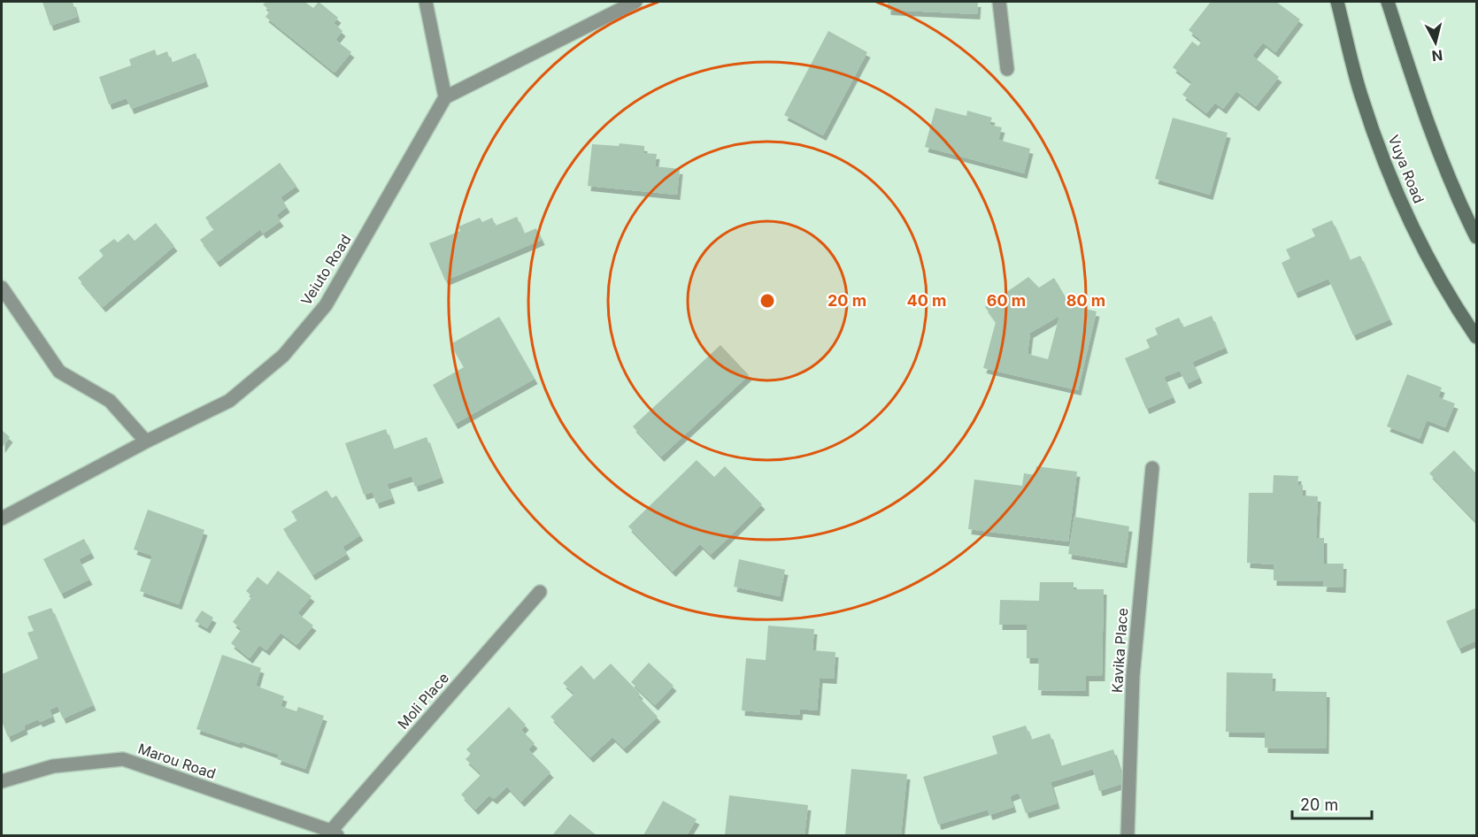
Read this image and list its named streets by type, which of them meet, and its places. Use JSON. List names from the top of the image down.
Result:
{
  "streets": {
    "main road": ["Vuya Road"],
    "street": [
      "Veiuto Road",
      "Kavika Place",
      "Moli Place",
      "Marou Road"
    ]
  },
  "crossings": [
    ["Moli Place", "Marou Road"]
  ],
  "scale_bar": "20 m",
  "north": "bottom",
  "rings": [
    "20 m",
    "40 m",
    "60 m",
    "80 m"
  ]
}
